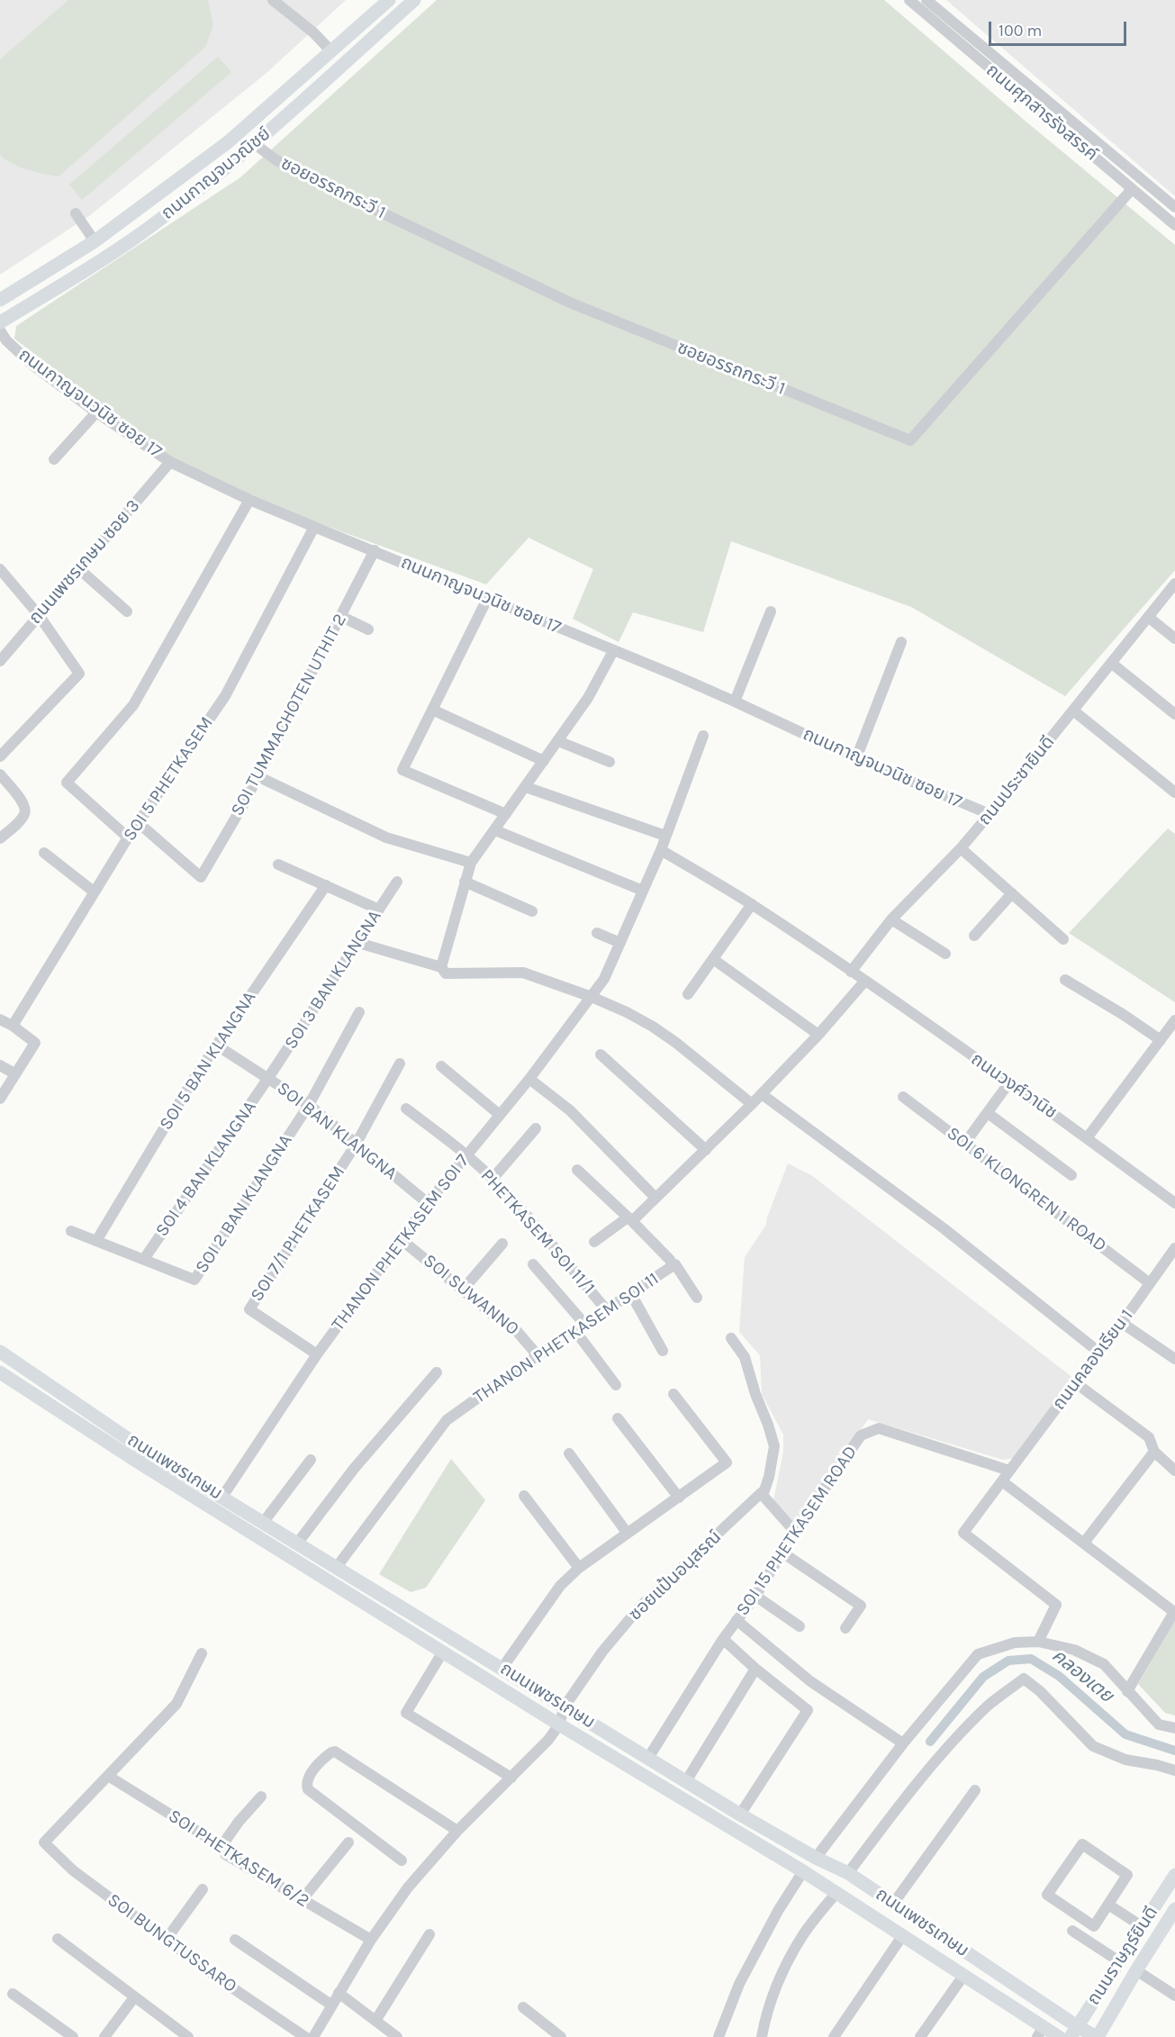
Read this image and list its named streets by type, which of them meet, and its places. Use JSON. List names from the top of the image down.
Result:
{
  "streets": {
    "main road": ["ถนนกาญจนวณิชย์", "ถนนเพชรเกษม", "ถนนราษฎร์ยินดี"],
    "street": [
      "ถนนศุภสารรังสรรค์",
      "ซอยอรรถกระวี 1",
      "ถนนกาญจนวนิช ซอย 17",
      "ถนนเพชรเกษม ซอย 3",
      "SOI TUMMACHOTEN UTHIT 2",
      "SOI 5 PHETKASEM",
      "ถนนประชายินดี",
      "SOI 3 BAN KLANGNA",
      "SOI 5 BAN KLANGNA",
      "ถนนวงศ์วานิช",
      "SOI BAN KLANGNA",
      "SOI 4 BAN KLANGNA",
      "SOI 6 KLONGREN 1 ROAD",
      "SOI 2 BAN KLANGNA",
      "PHETKASEM SOI 11/1",
      "SOI 7/1 PHETKASEM",
      "THANON PHETKASEM SOI 7",
      "SOI SUWANNO",
      "THANON PHETKASEM SOI 11",
      "ถนนคลองเรียน 1",
      "SOI 15 PHETKASEM ROAD",
      "ซอยแป้นอนุสรณ์",
      "SOI PHETKASEM 6/2",
      "SOI BUNGTUSSARO"
    ]
  },
  "crossings": [
    ["ถนนศุภสารรังสรรค์", "ซอยอรรถกระวี 1"],
    ["ถนนกาญจนวณิชย์", "ซอยอรรถกระวี 1"],
    ["ถนนกาญจนวนิช ซอย 17", "ถนนเพชรเกษม ซอย 3"],
    ["ถนนกาญจนวนิช ซอย 17", "SOI TUMMACHOTEN UTHIT 2"],
    ["ถนนกาญจนวนิช ซอย 17", "SOI 5 PHETKASEM"],
    ["ถนนกาญจนวนิช ซอย 17", "ถนนประชายินดี"],
    ["SOI TUMMACHOTEN UTHIT 2", "SOI 5 PHETKASEM"],
    ["ถนนประชายินดี", "ถนนวงศ์วานิช"],
    ["SOI 3 BAN KLANGNA", "SOI BAN KLANGNA"],
    ["SOI 3 BAN KLANGNA", "SOI 4 BAN KLANGNA"],
    ["SOI 5 BAN KLANGNA", "SOI BAN KLANGNA"],
    ["SOI 5 BAN KLANGNA", "SOI 2 BAN KLANGNA"],
    ["ถนนวงศ์วานิช", "THANON PHETKASEM SOI 7"],
    ["SOI BAN KLANGNA", "SOI 4 BAN KLANGNA"],
    ["SOI BAN KLANGNA", "SOI 2 BAN KLANGNA"],
    ["SOI BAN KLANGNA", "SOI 7/1 PHETKASEM"],
    ["SOI BAN KLANGNA", "THANON PHETKASEM SOI 7"],
    ["SOI 4 BAN KLANGNA", "SOI 2 BAN KLANGNA"],
    ["SOI 6 KLONGREN 1 ROAD", "ถนนคลองเรียน 1"],
    ["PHETKASEM SOI 11/1", "THANON PHETKASEM SOI 7"],
    ["PHETKASEM SOI 11/1", "THANON PHETKASEM SOI 11"],
    ["SOI 7/1 PHETKASEM", "THANON PHETKASEM SOI 7"],
    ["THANON PHETKASEM SOI 7", "SOI SUWANNO"],
    ["THANON PHETKASEM SOI 7", "ถนนเพชรเกษม"],
    ["SOI SUWANNO", "THANON PHETKASEM SOI 11"],
    ["THANON PHETKASEM SOI 11", "ถนนเพชรเกษม"],
    ["ถนนคลองเรียน 1", "SOI 15 PHETKASEM ROAD"],
    ["ถนนเพชรเกษม", "SOI 15 PHETKASEM ROAD"],
    ["ถนนเพชรเกษม", "ซอยแป้นอนุสรณ์"],
    ["ถนนเพชรเกษม", "ถนนราษฎร์ยินดี"],
    ["SOI PHETKASEM 6/2", "SOI BUNGTUSSARO"]
  ],
  "water": ["คลองเตย"],
  "scale_bar": "100 m"
}
